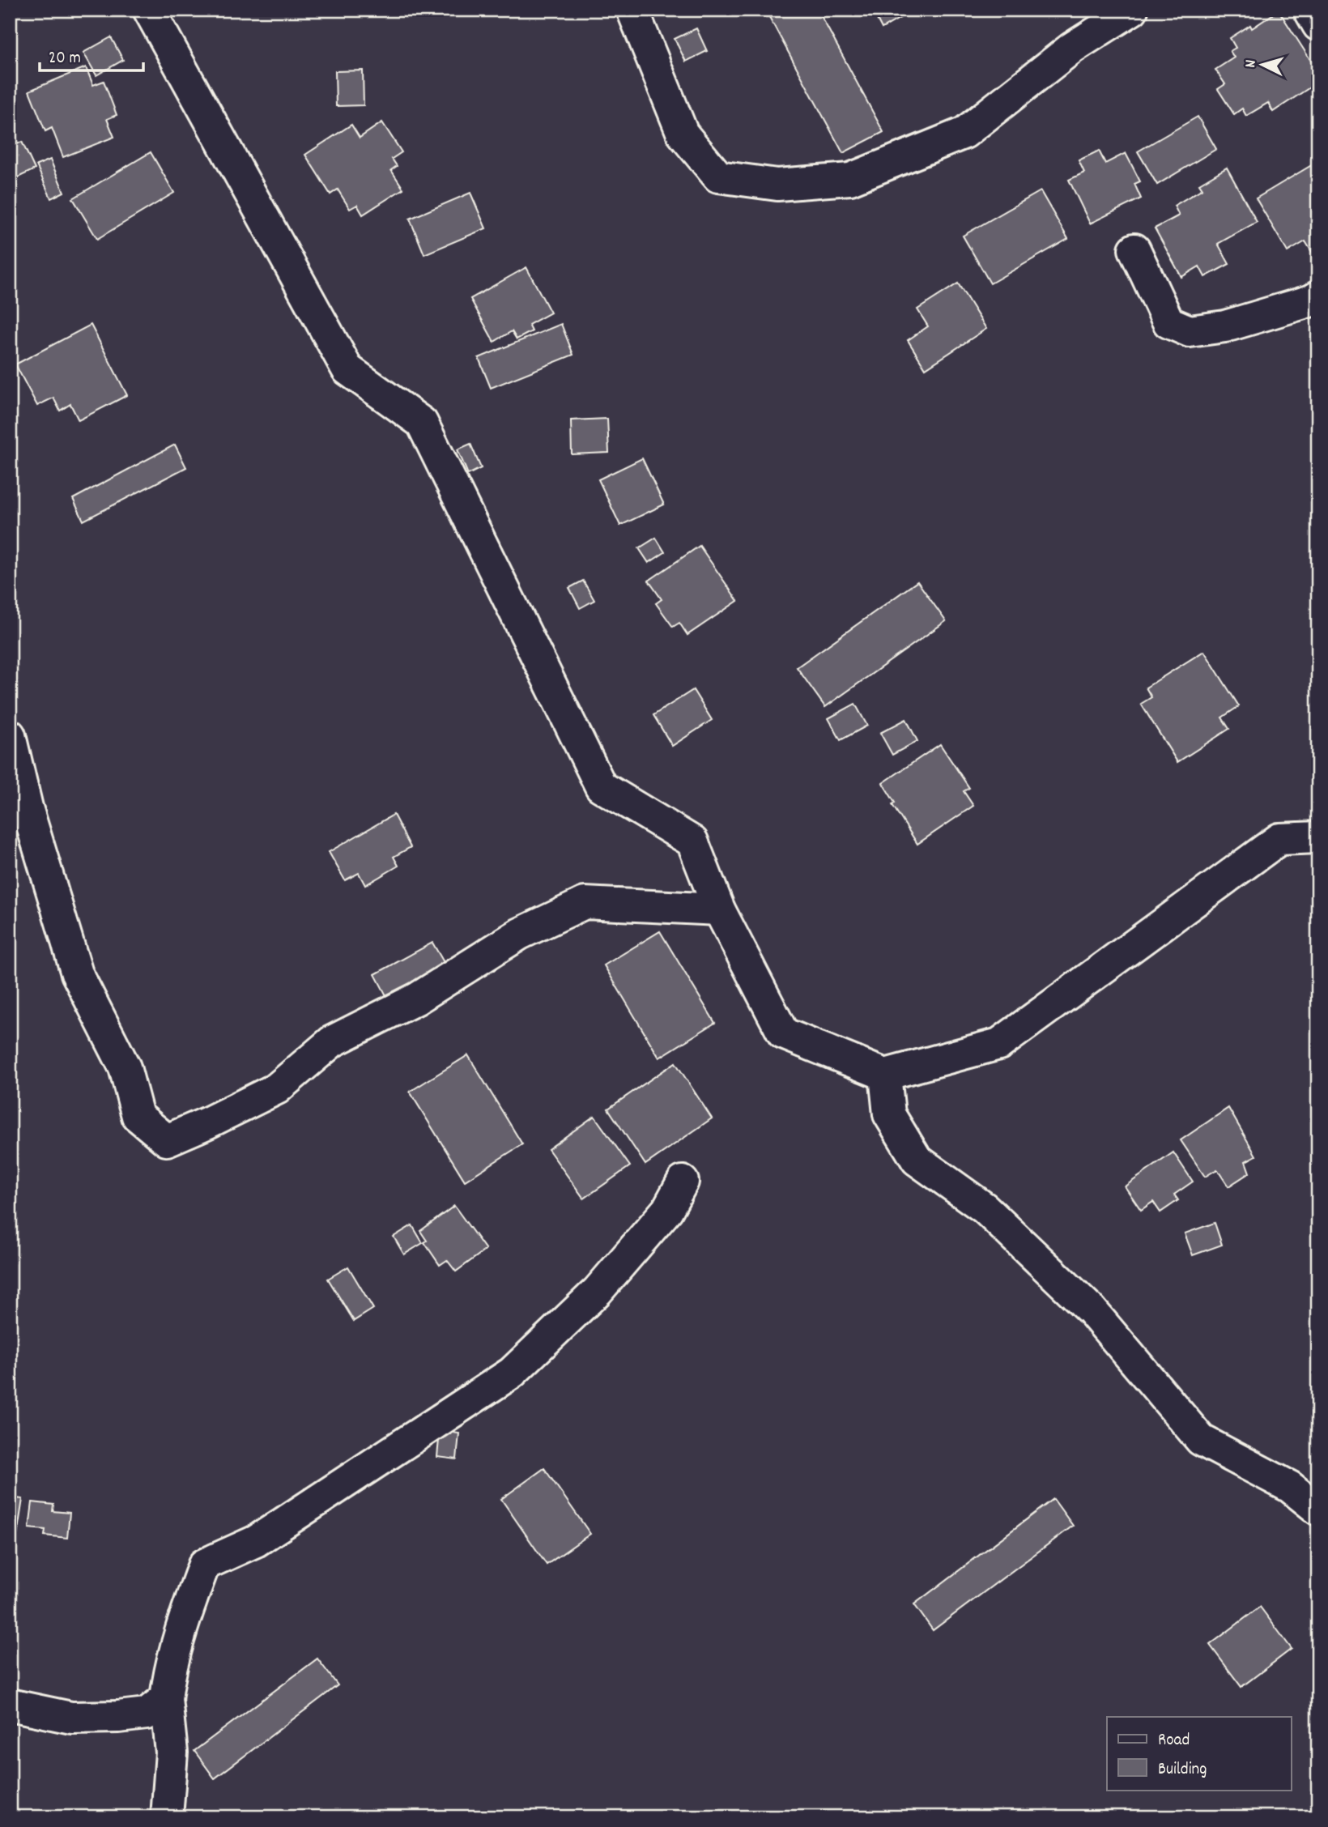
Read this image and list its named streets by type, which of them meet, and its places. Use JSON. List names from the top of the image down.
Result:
{
  "legend": ["Road", "Building"],
  "scale_bar": "20 m",
  "north": "left"
}
